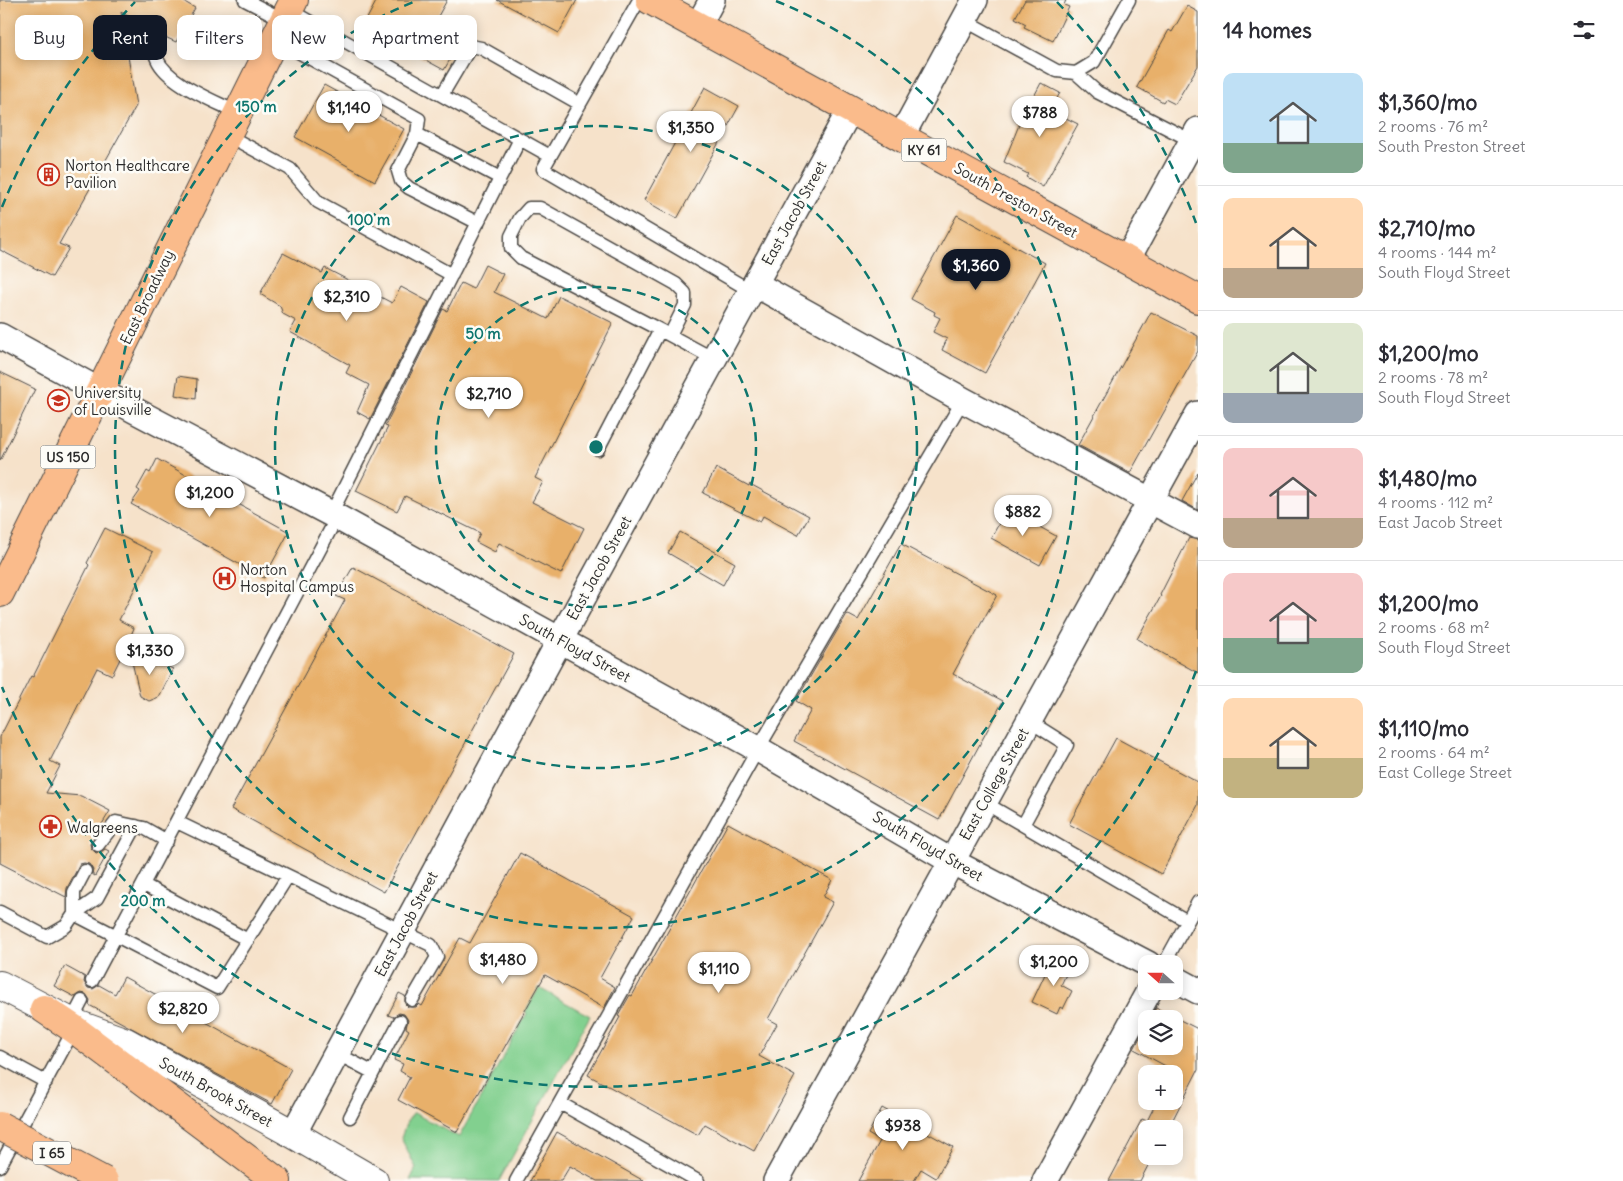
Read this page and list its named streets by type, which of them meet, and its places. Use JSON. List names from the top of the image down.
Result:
{
  "streets": {
    "main road": [
      "KY 61",
      "South Preston Street",
      "East Broadway",
      "US 150",
      "I 65"
    ],
    "street": [
      "East Jacob Street",
      "South Floyd Street",
      "East College Street",
      "South Brook Street"
    ]
  },
  "crossings": [
    ["South Preston Street", "East Jacob Street"],
    ["East Jacob Street", "South Floyd Street"],
    ["East Jacob Street", "South Brook Street"],
    ["East Broadway", "South Floyd Street"],
    ["South Floyd Street", "East College Street"]
  ],
  "places": {
    "building": ["Norton Healthcare Pavilion"],
    "school or university": ["University of Louisville"],
    "hospital": ["Norton Hospital Campus"],
    "pharmacy": ["Walgreens"]
  },
  "north": "left",
  "page": {
    "heading": "14 homes",
    "chip": [
      "Buy",
      "Rent",
      "Filters",
      "New",
      "Apartment"
    ],
    "list": [
      {
        "name": "$1,360/mo",
        "note": "2 rooms · 76 m² · South Preston Street"
      },
      {
        "name": "$2,710/mo",
        "note": "4 rooms · 144 m² · South Floyd Street"
      },
      {
        "name": "$1,200/mo",
        "note": "2 rooms · 78 m² · South Floyd Street"
      },
      {
        "name": "$1,480/mo",
        "note": "4 rooms · 112 m² · East Jacob Street"
      },
      {
        "name": "$1,200/mo",
        "note": "2 rooms · 68 m² · South Floyd Street"
      },
      {
        "name": "$1,110/mo",
        "note": "2 rooms · 64 m² · East College Street"
      }
    ],
    "price": [
      "$1,140",
      "$788",
      "$1,350",
      "$1,360",
      "$2,310",
      "$2,710",
      "$1,200",
      "$882",
      "$1,330",
      "$1,480",
      "$1,200",
      "$1,110",
      "$2,820",
      "$938"
    ],
    "map_buttons": ["+", "−"]
  },
  "rings": [
    "150 m",
    "100 m",
    "50 m",
    "200 m"
  ]
}
